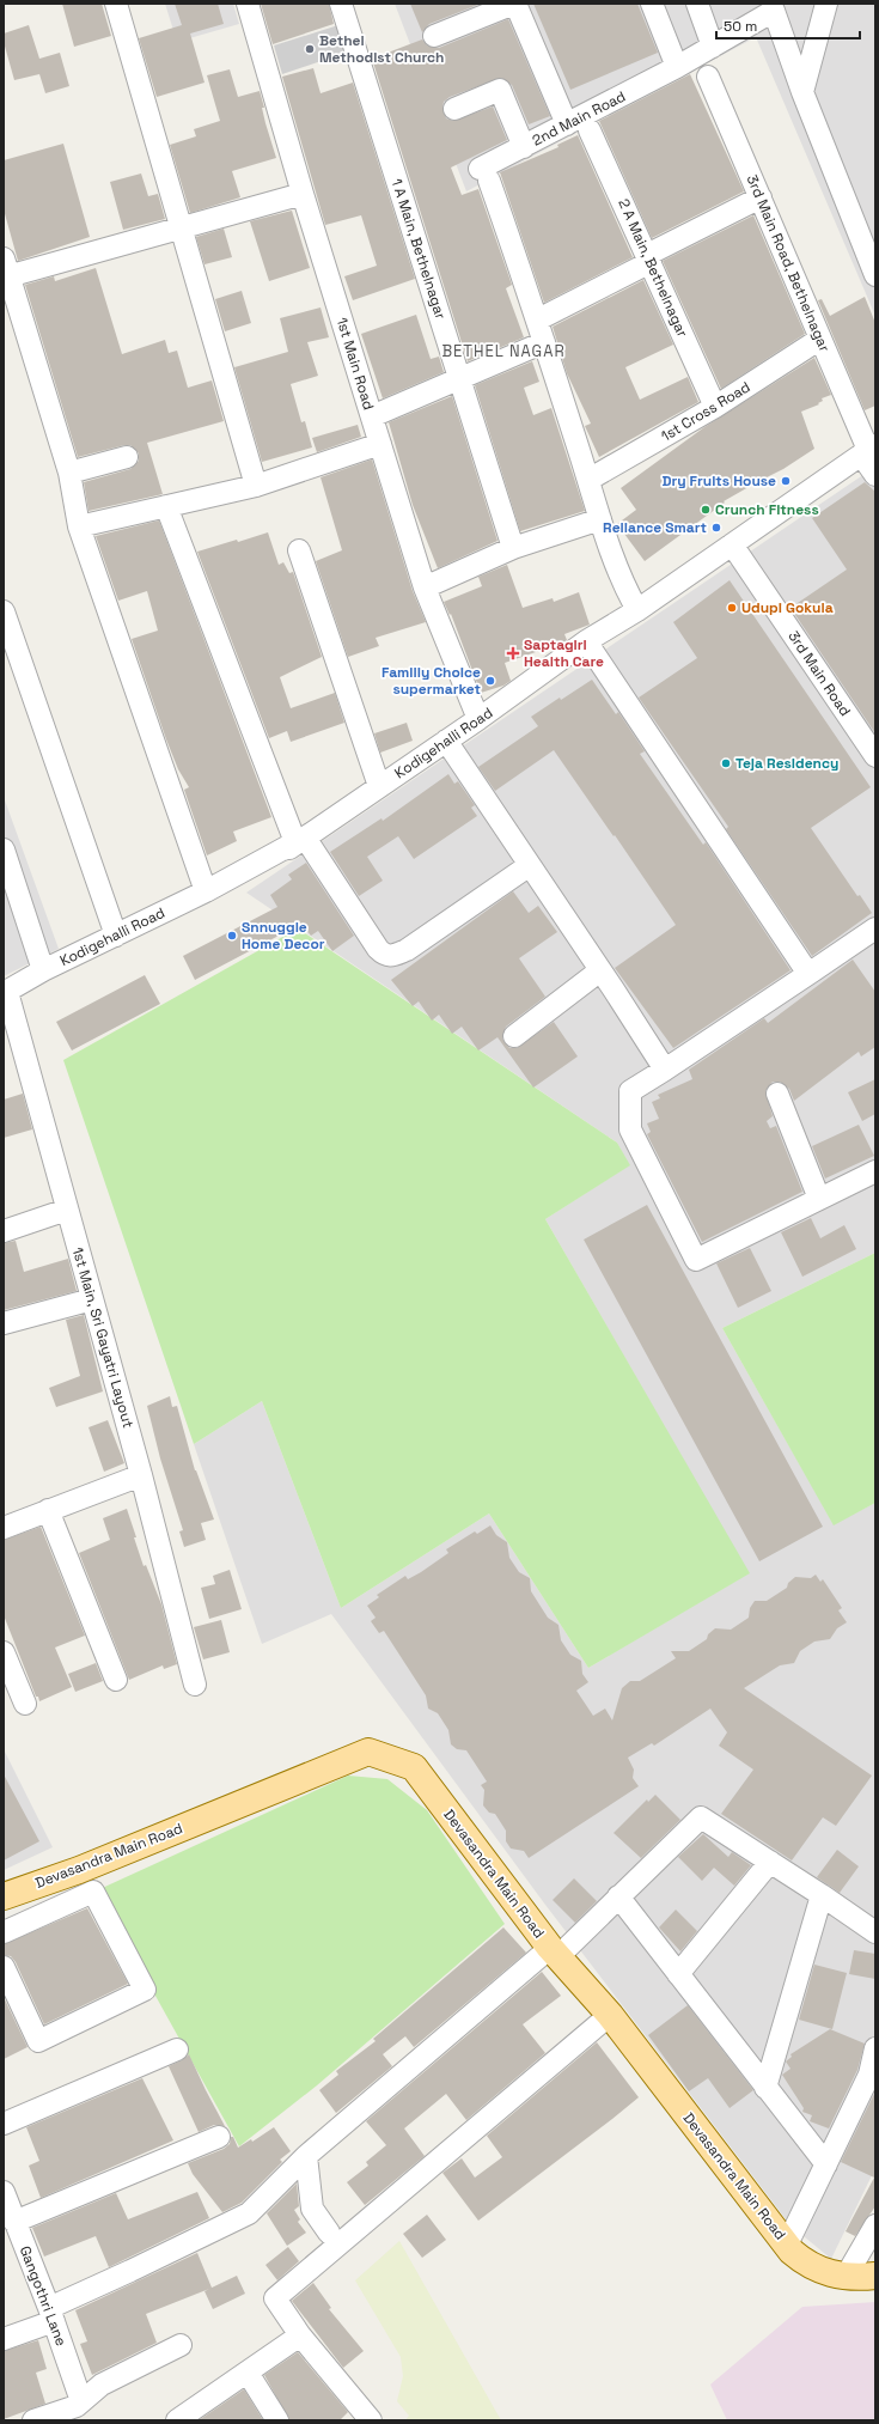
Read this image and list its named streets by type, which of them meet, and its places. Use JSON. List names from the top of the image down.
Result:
{
  "streets": {
    "main road": ["Devasandra Main Road"],
    "street": [
      "2nd Main Road",
      "1 A Main, Bethelnagar",
      "3rd Main Road, Bethelnagar",
      "2 A Main, Bethelnagar",
      "1st Main Road",
      "1st Cross Road",
      "3rd Main Road",
      "Kodigehalli Road",
      "1st Main, Sri Gayatri Layout",
      "Gangothri Lane"
    ]
  },
  "crossings": [
    ["3rd Main Road, Bethelnagar", "1st Cross Road"],
    ["3rd Main Road, Bethelnagar", "Kodigehalli Road"],
    ["2 A Main, Bethelnagar", "1st Cross Road"],
    ["1st Main Road", "Kodigehalli Road"],
    ["3rd Main Road", "Kodigehalli Road"],
    ["Kodigehalli Road", "1st Main, Sri Gayatri Layout"]
  ],
  "districts": ["BETHEL NAGAR"],
  "places": {
    "other": [
      "Bethel Methodist Church",
      "Dry Fruits House",
      "Crunch Fitness",
      "Reliance Smart",
      "Udupi Gokula",
      "Familiy Choice supermarket",
      "Teja Residency",
      "Snnuggle Home Decor"
    ],
    "health": ["Saptagiri Health Care"]
  },
  "scale_bar": "50 m"
}
